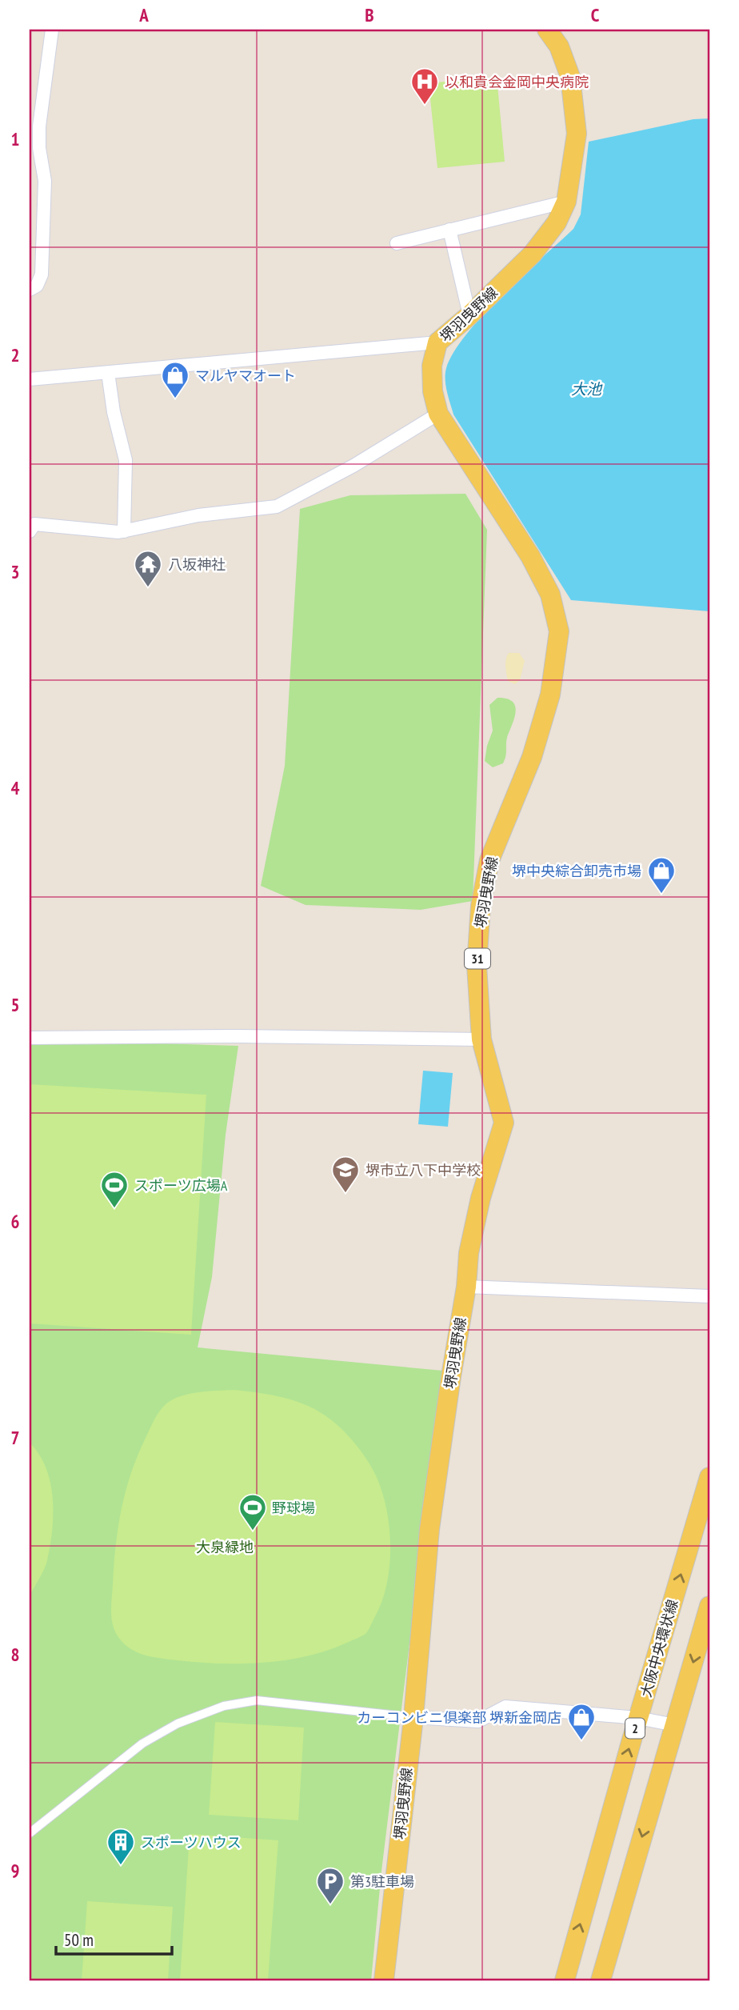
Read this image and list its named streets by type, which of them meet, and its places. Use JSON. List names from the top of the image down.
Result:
{
  "streets": {
    "main road": [
      "堺羽曳野線",
      "31",
      "大阪中央環状線",
      "2"
    ]
  },
  "water": ["大池"],
  "parks": ["大泉緑地"],
  "places": {
    "hospital": ["以和貴会金岡中央病院"],
    "shop": ["マルヤマオート", "堺中央綜合卸売市場", "カーコンビニ倶楽部 堺新金岡店"],
    "temple": ["八坂神社"],
    "school or university": ["堺市立八下中学校"],
    "sports": ["スポーツ広場A", "野球場"],
    "building": ["スポーツハウス"],
    "parking": ["第3駐車場"]
  },
  "scale_bar": "50 m",
  "grid": {
    "columns": ["A", "B", "C"],
    "rows": [
      "1",
      "2",
      "3",
      "4",
      "5",
      "6",
      "7",
      "8",
      "9"
    ]
  }
}
